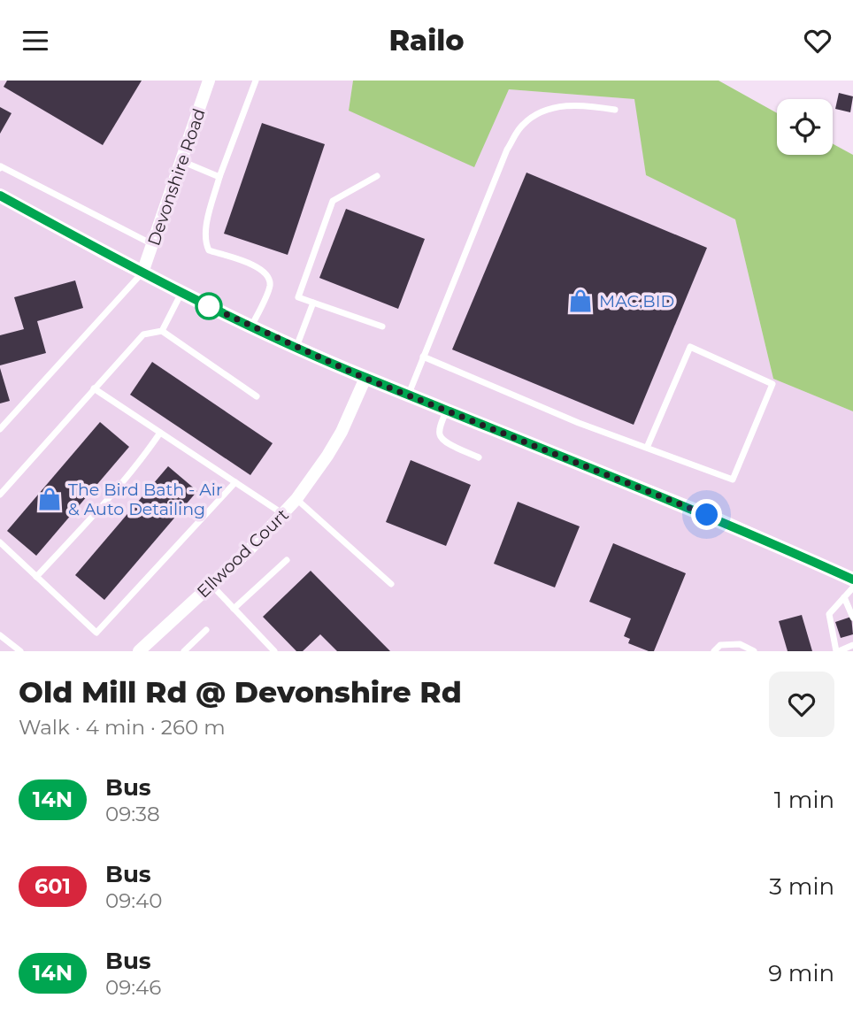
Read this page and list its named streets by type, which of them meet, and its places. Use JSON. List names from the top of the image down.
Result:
{
  "streets": {
    "street": ["Devonshire Road", "Ellwood Court"]
  },
  "places": {
    "shop": ["MAC.BID", "The Bird Bath - Air & Auto Detailing"]
  },
  "lines": ["bus line 14N"],
  "page": {
    "header": "Railo",
    "heading": ["Old Mill Rd @ Devonshire Rd", "Walk · 4 min · 260 m"],
    "list": [
      {
        "mark": "14N",
        "name": "Bus",
        "note": "09:38",
        "value": "1 min"
      },
      {
        "mark": "601",
        "name": "Bus",
        "note": "09:40",
        "value": "3 min"
      },
      {
        "mark": "14N",
        "name": "Bus",
        "note": "09:46",
        "value": "9 min"
      }
    ]
  }
}
